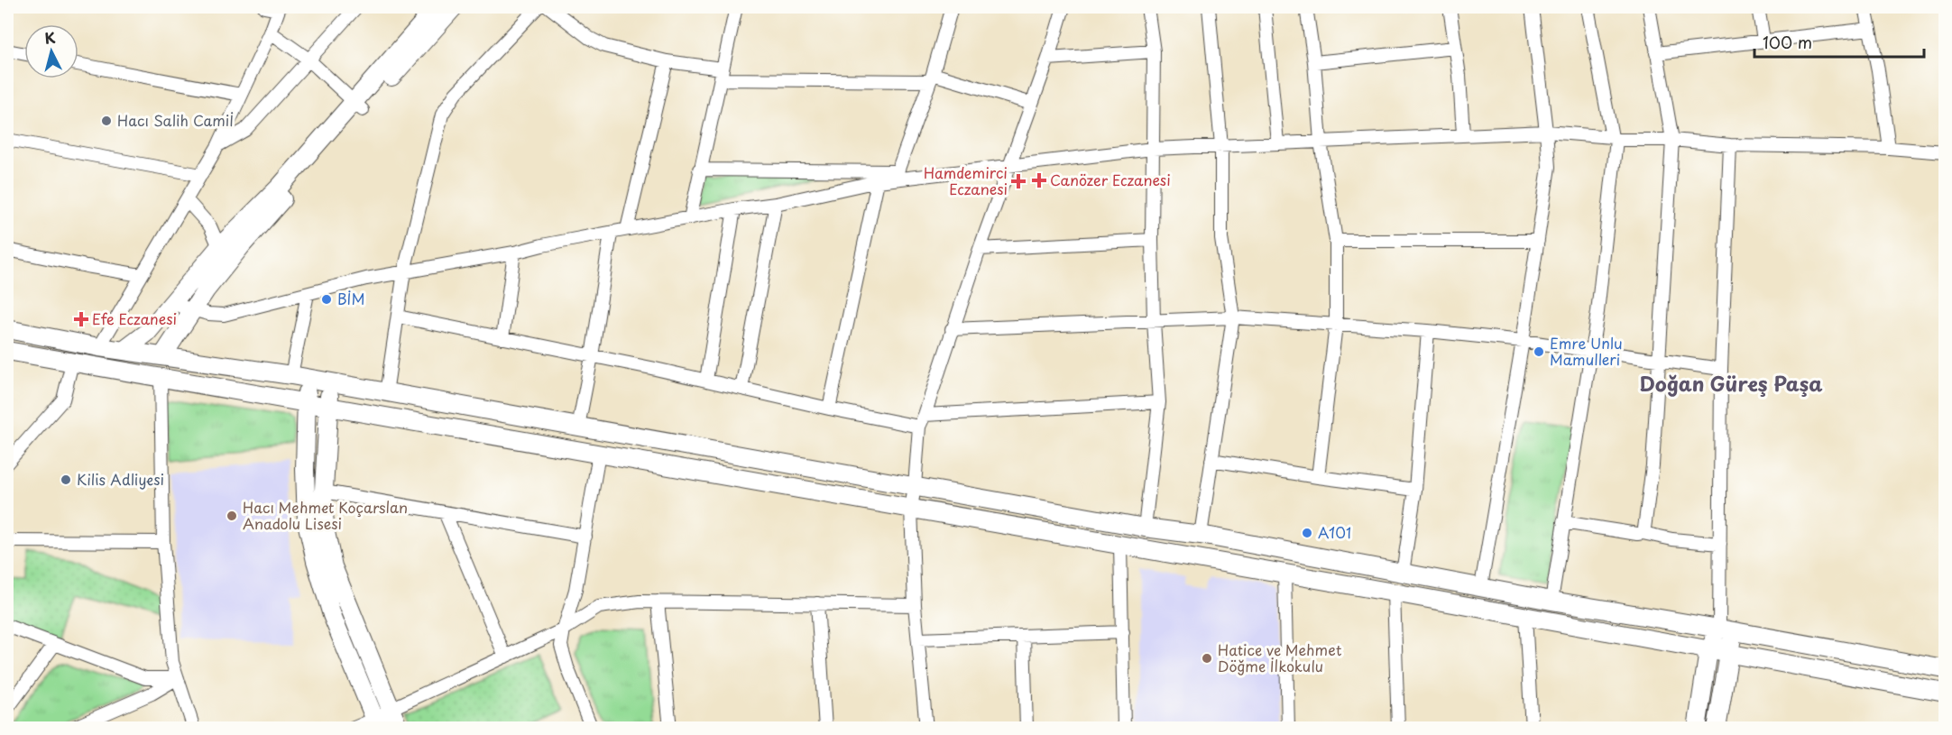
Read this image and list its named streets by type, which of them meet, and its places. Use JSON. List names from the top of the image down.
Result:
{
  "districts": ["Doğan Güreş Paşa"],
  "places": {
    "other": [
      "Hacı Salih Camiİ",
      "BİM",
      "Emre Unlu Mamulleri",
      "Kilis Adliyesi",
      "Hacı Mehmet Koçarslan Anadolu Lisesi",
      "A101",
      "Hatice ve Mehmet Döğme İlkokulu"
    ],
    "health": ["Canözer Eczanesi", "Hamdemirci Eczanesi", "Efe Eczanesi"]
  },
  "scale_bar": "100 m",
  "north": "top"
}
